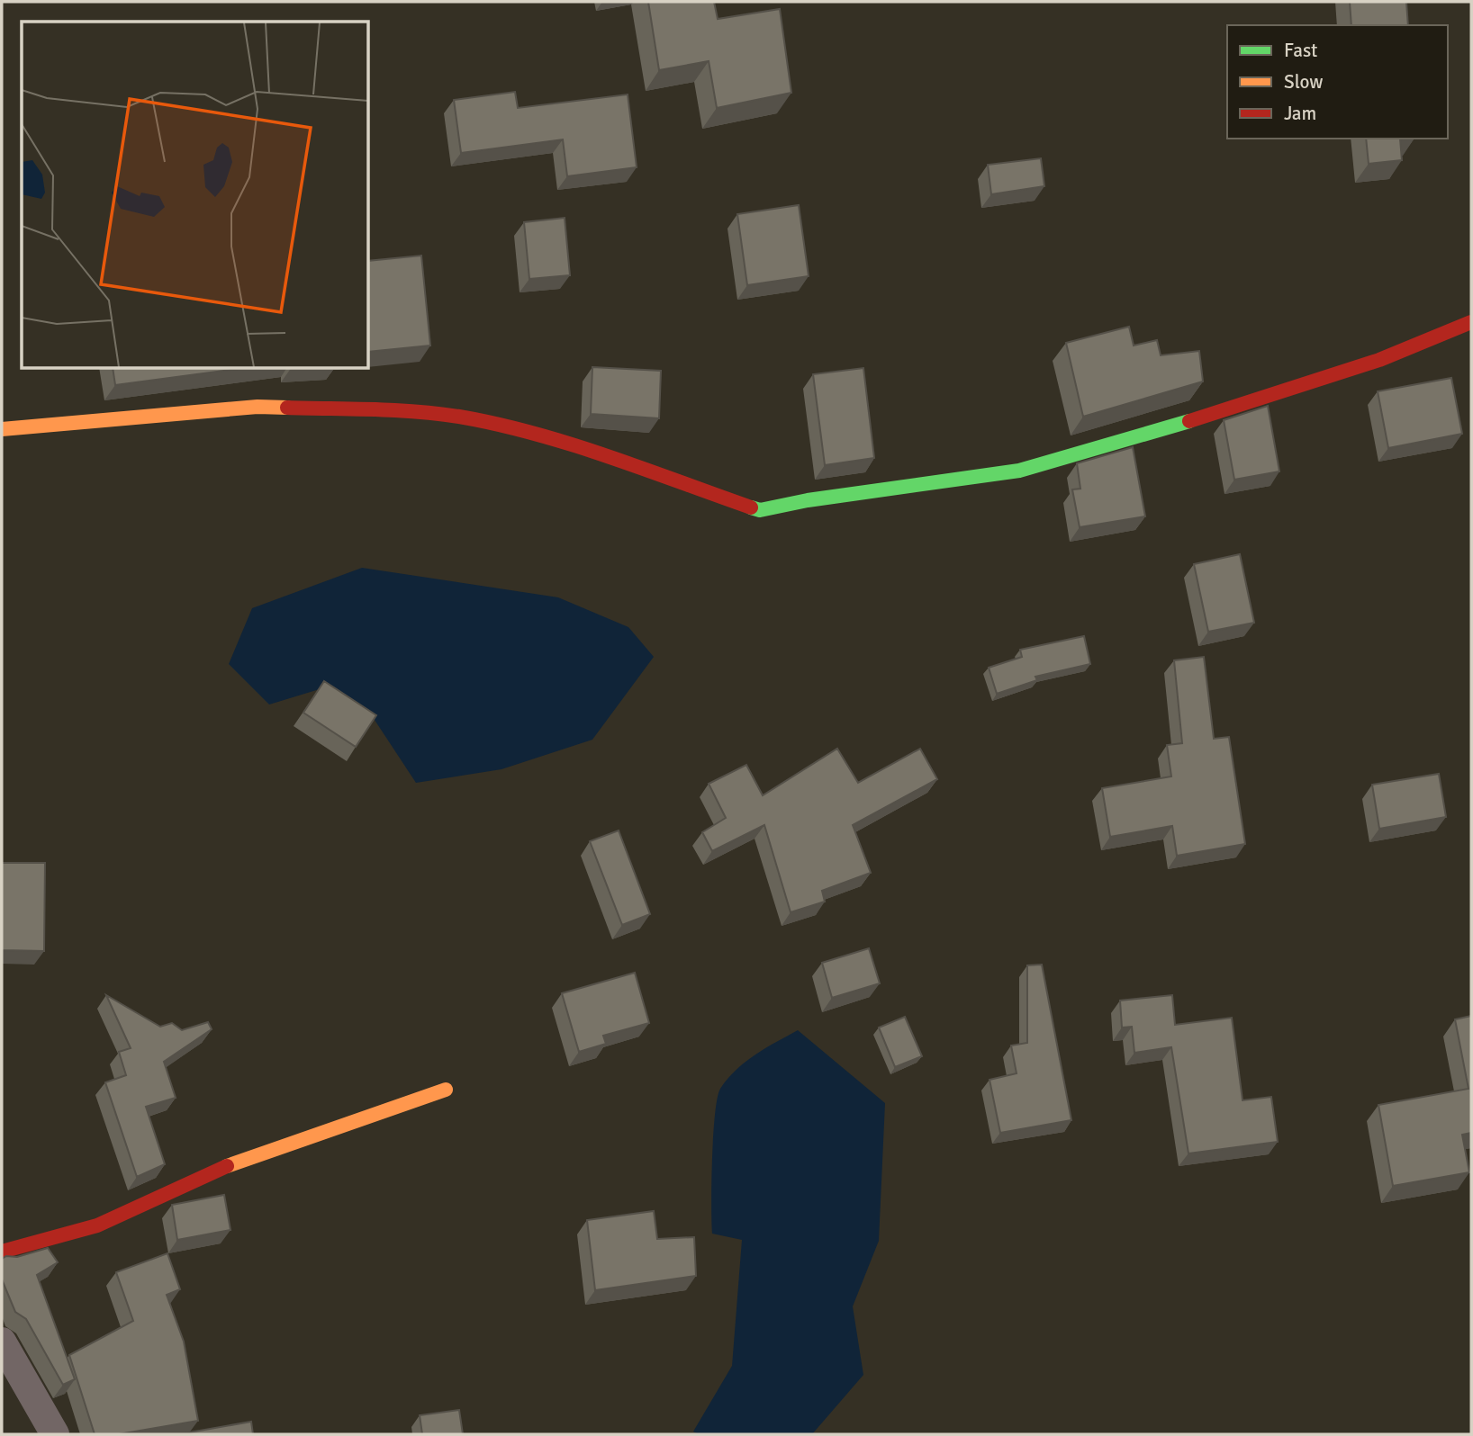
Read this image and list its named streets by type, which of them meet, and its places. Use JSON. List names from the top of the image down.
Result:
{
  "legend": ["Fast", "Slow", "Jam"]
}
